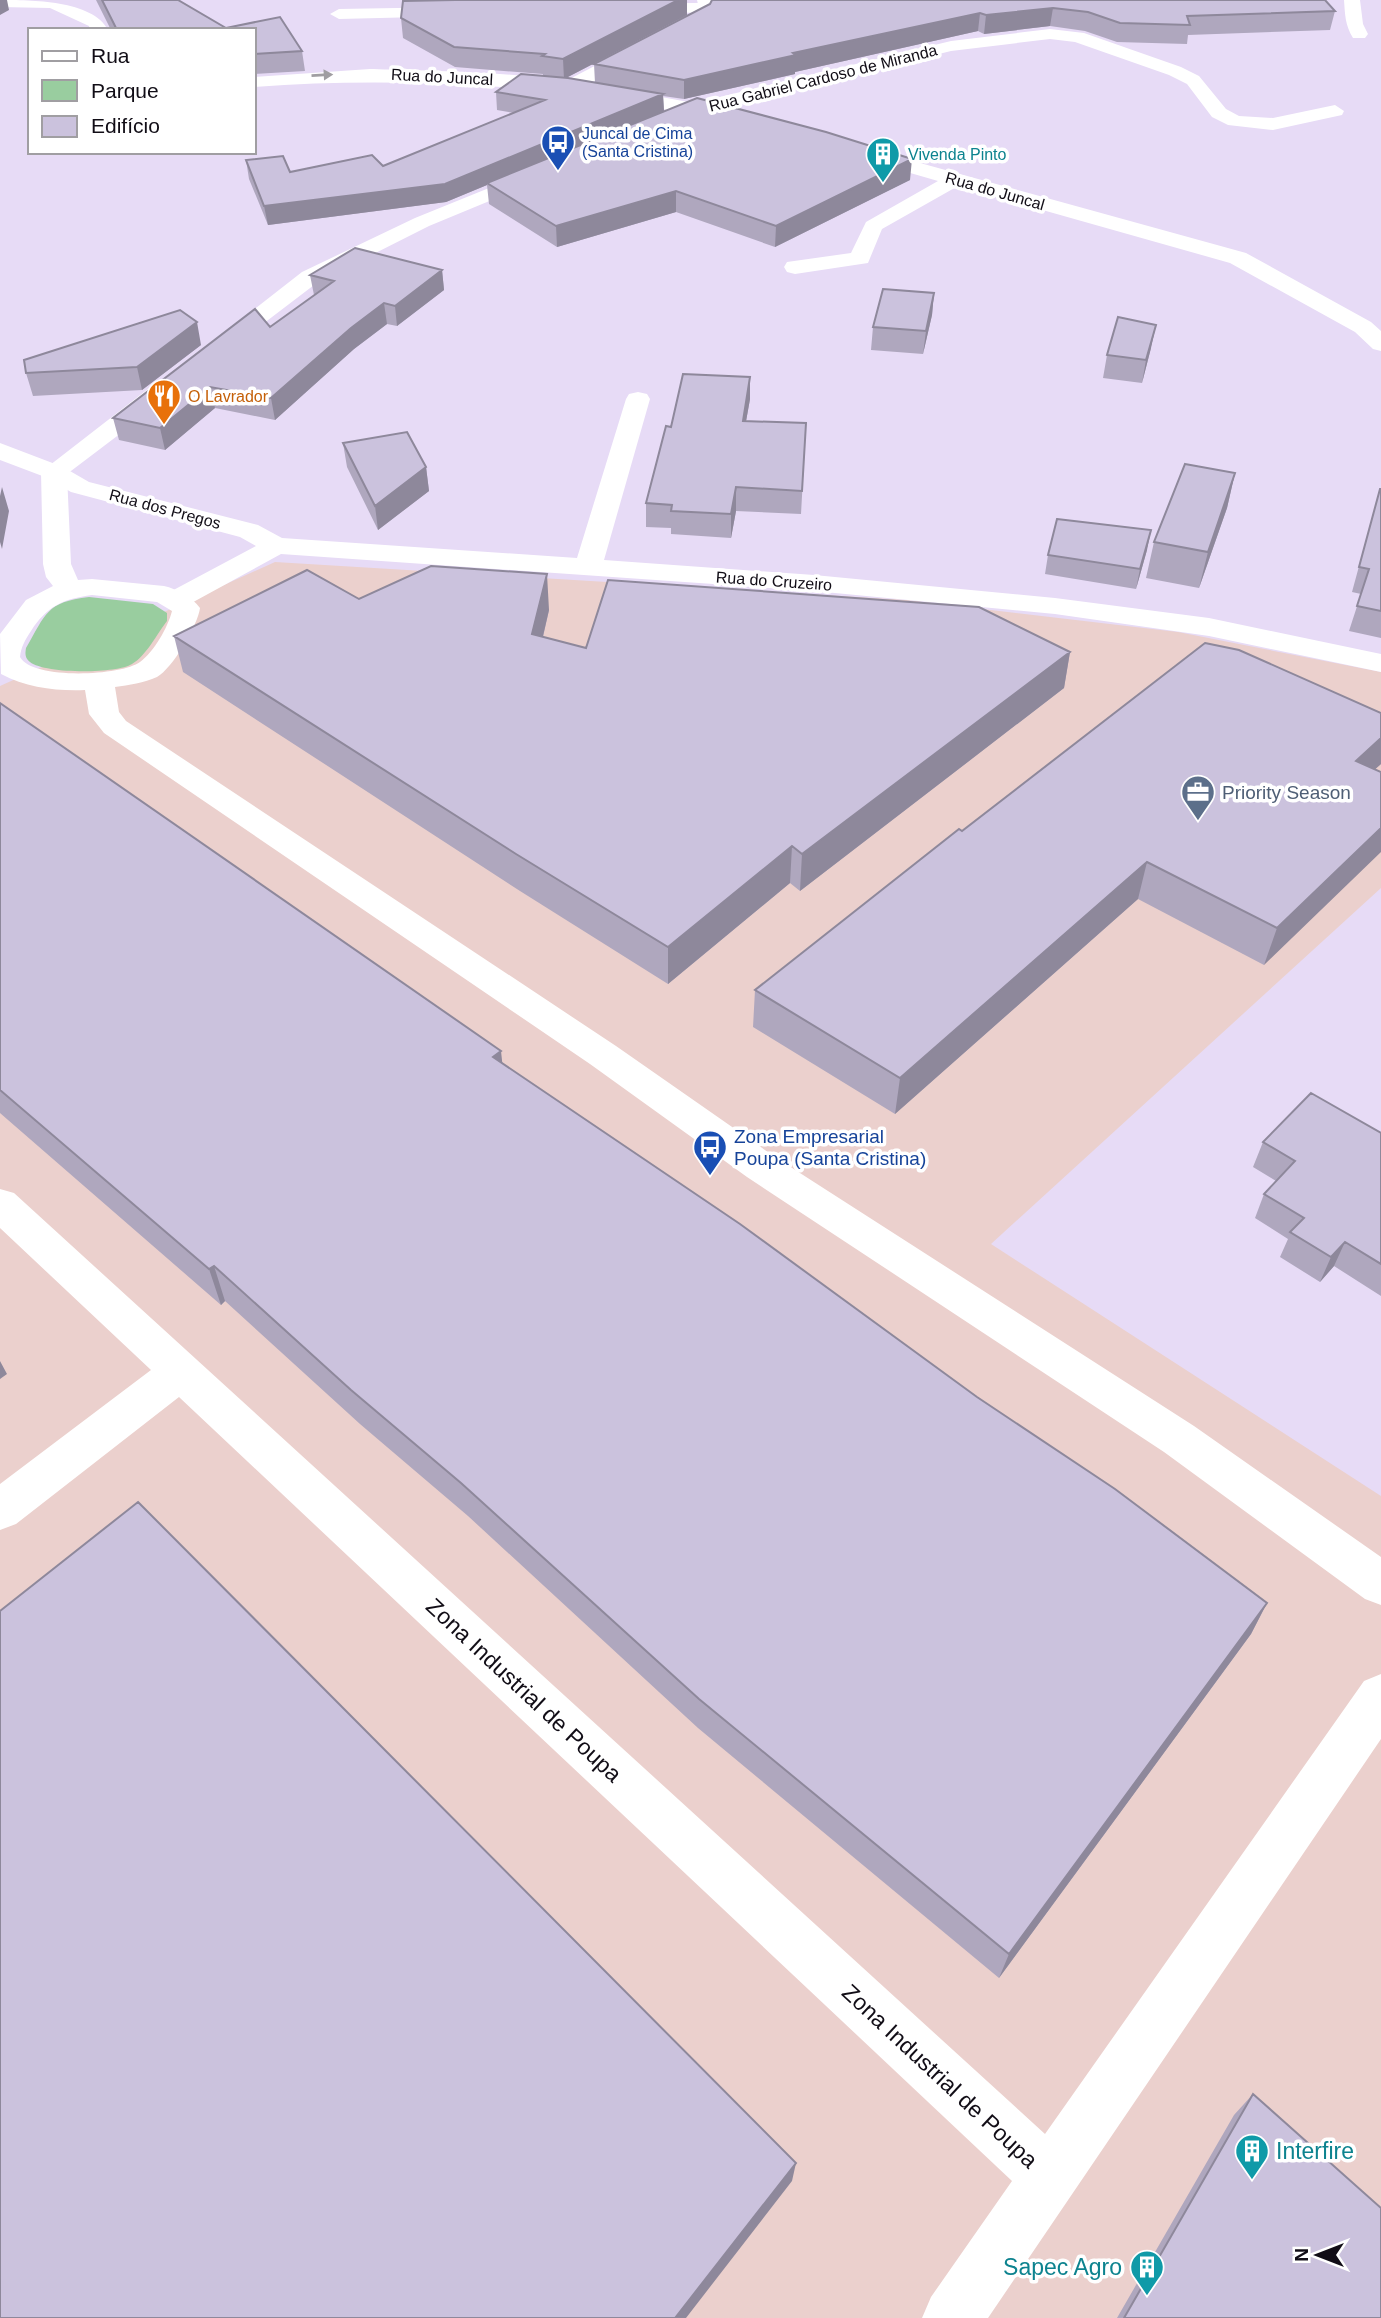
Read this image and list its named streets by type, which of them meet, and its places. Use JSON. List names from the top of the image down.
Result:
{
  "streets": {
    "street": [
      "Rua do Juncal",
      "Rua Gabriel Cardoso de Miranda",
      "Rua dos Pregos",
      "Rua do Cruzeiro",
      "Zona Industrial de Poupa"
    ]
  },
  "crossings": [
    ["Rua do Juncal", "Rua Gabriel Cardoso de Miranda"],
    ["Rua dos Pregos", "Rua do Cruzeiro"]
  ],
  "places": {
    "bus stop": ["Juncal de Cima (Santa Cristina)", "Zona Empresarial Poupa (Santa Cristina)"],
    "building": ["Vivenda Pinto", "Interfire", "Sapec Agro"],
    "restaurant": ["O Lavrador"],
    "office": ["Priority Season"]
  },
  "legend": ["Rua", "Parque", "Edifício"],
  "north": "left"
}
